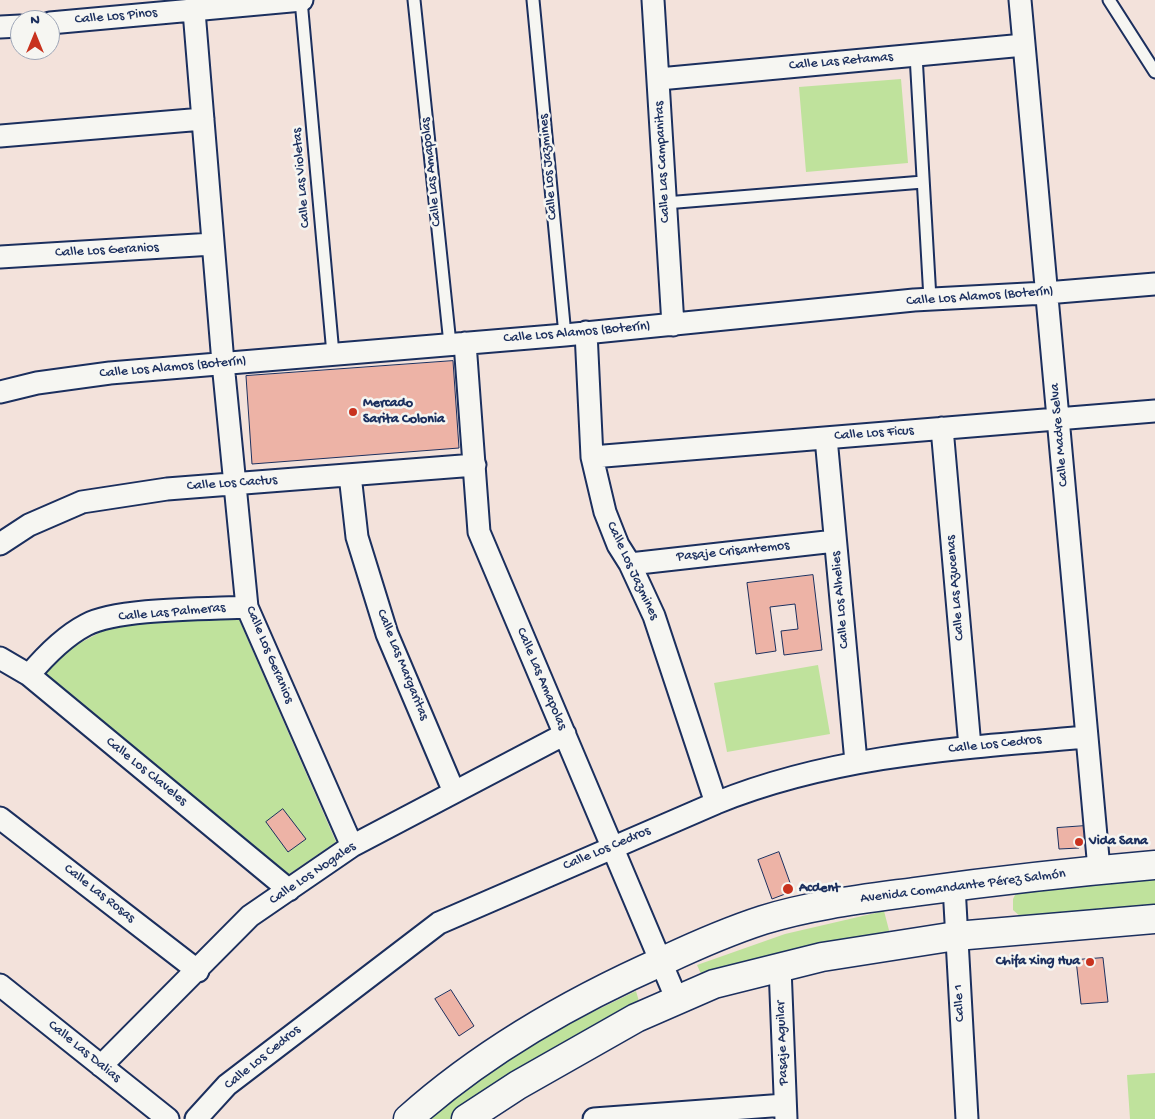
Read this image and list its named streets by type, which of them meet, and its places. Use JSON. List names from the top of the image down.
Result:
{
  "streets": {
    "main road": ["Avenida Comandante Pérez Salmón"],
    "street": [
      "Calle Los Pinos",
      "Calle Las Retamas",
      "Calle Las Campanitas",
      "Calle Los Jazmines",
      "Calle Las Amapolas",
      "Calle Los Geranios",
      "Calle Los Alamos (Boterín)",
      "Calle Los Ficus",
      "Calle Madre Selva",
      "Calle Los Cactus",
      "Pasaje Crisantemos",
      "Calle Las Azucenas",
      "Calle Los Alhelies",
      "Calle Las Palmeras",
      "Calle Las Margaritas",
      "Calle Los Cedros",
      "Calle Los Claveles",
      "Calle Los Nogales",
      "Calle Las Rosas",
      "Calle 1",
      "Pasaje Aguilar",
      "Calle Las Dalias"
    ],
    "lane": ["Calle Las Violetas"]
  },
  "crossings": [
    ["Calle Los Pinos", "Calle Las Violetas"],
    ["Calle Los Pinos", "Calle Los Geranios"],
    ["Calle Las Retamas", "Calle Las Campanitas"],
    ["Calle Las Retamas", "Calle Madre Selva"],
    ["Calle Las Campanitas", "Calle Los Alamos (Boterín)"],
    ["Calle Los Jazmines", "Calle Los Alamos (Boterín)"],
    ["Calle Los Jazmines", "Calle Los Ficus"],
    ["Calle Los Jazmines", "Pasaje Crisantemos"],
    ["Calle Los Jazmines", "Calle Los Cedros"],
    ["Calle Las Amapolas", "Calle Los Alamos (Boterín)"],
    ["Calle Las Amapolas", "Calle Los Cactus"],
    ["Calle Las Amapolas", "Calle Los Cedros"],
    ["Calle Las Amapolas", "Calle Los Nogales"],
    ["Calle Las Amapolas", "Avenida Comandante Pérez Salmón"],
    ["Calle Las Violetas", "Calle Los Alamos (Boterín)"],
    ["Calle Los Geranios", "Calle Los Alamos (Boterín)"],
    ["Calle Los Geranios", "Calle Los Cactus"],
    ["Calle Los Geranios", "Calle Las Palmeras"],
    ["Calle Los Geranios", "Calle Los Nogales"],
    ["Calle Los Alamos (Boterín)", "Calle Madre Selva"],
    ["Calle Los Ficus", "Calle Madre Selva"],
    ["Calle Los Ficus", "Calle Las Azucenas"],
    ["Calle Los Ficus", "Calle Los Alhelies"],
    ["Calle Madre Selva", "Calle Los Cedros"],
    ["Calle Madre Selva", "Avenida Comandante Pérez Salmón"],
    ["Calle Los Cactus", "Calle Las Margaritas"],
    ["Pasaje Crisantemos", "Calle Los Alhelies"],
    ["Calle Las Azucenas", "Calle Los Cedros"],
    ["Calle Los Alhelies", "Calle Los Cedros"],
    ["Calle Las Palmeras", "Calle Los Claveles"],
    ["Calle Las Margaritas", "Calle Los Nogales"],
    ["Calle Los Claveles", "Calle Los Nogales"],
    ["Calle Los Nogales", "Calle Las Rosas"],
    ["Calle Los Nogales", "Calle Las Dalias"],
    ["Avenida Comandante Pérez Salmón", "Calle 1"]
  ],
  "places": [
    "Mercado Sarita Colonia",
    "Vida Sana",
    "Acdent",
    "Chifa Xing Hua"
  ],
  "north": "top"
}
